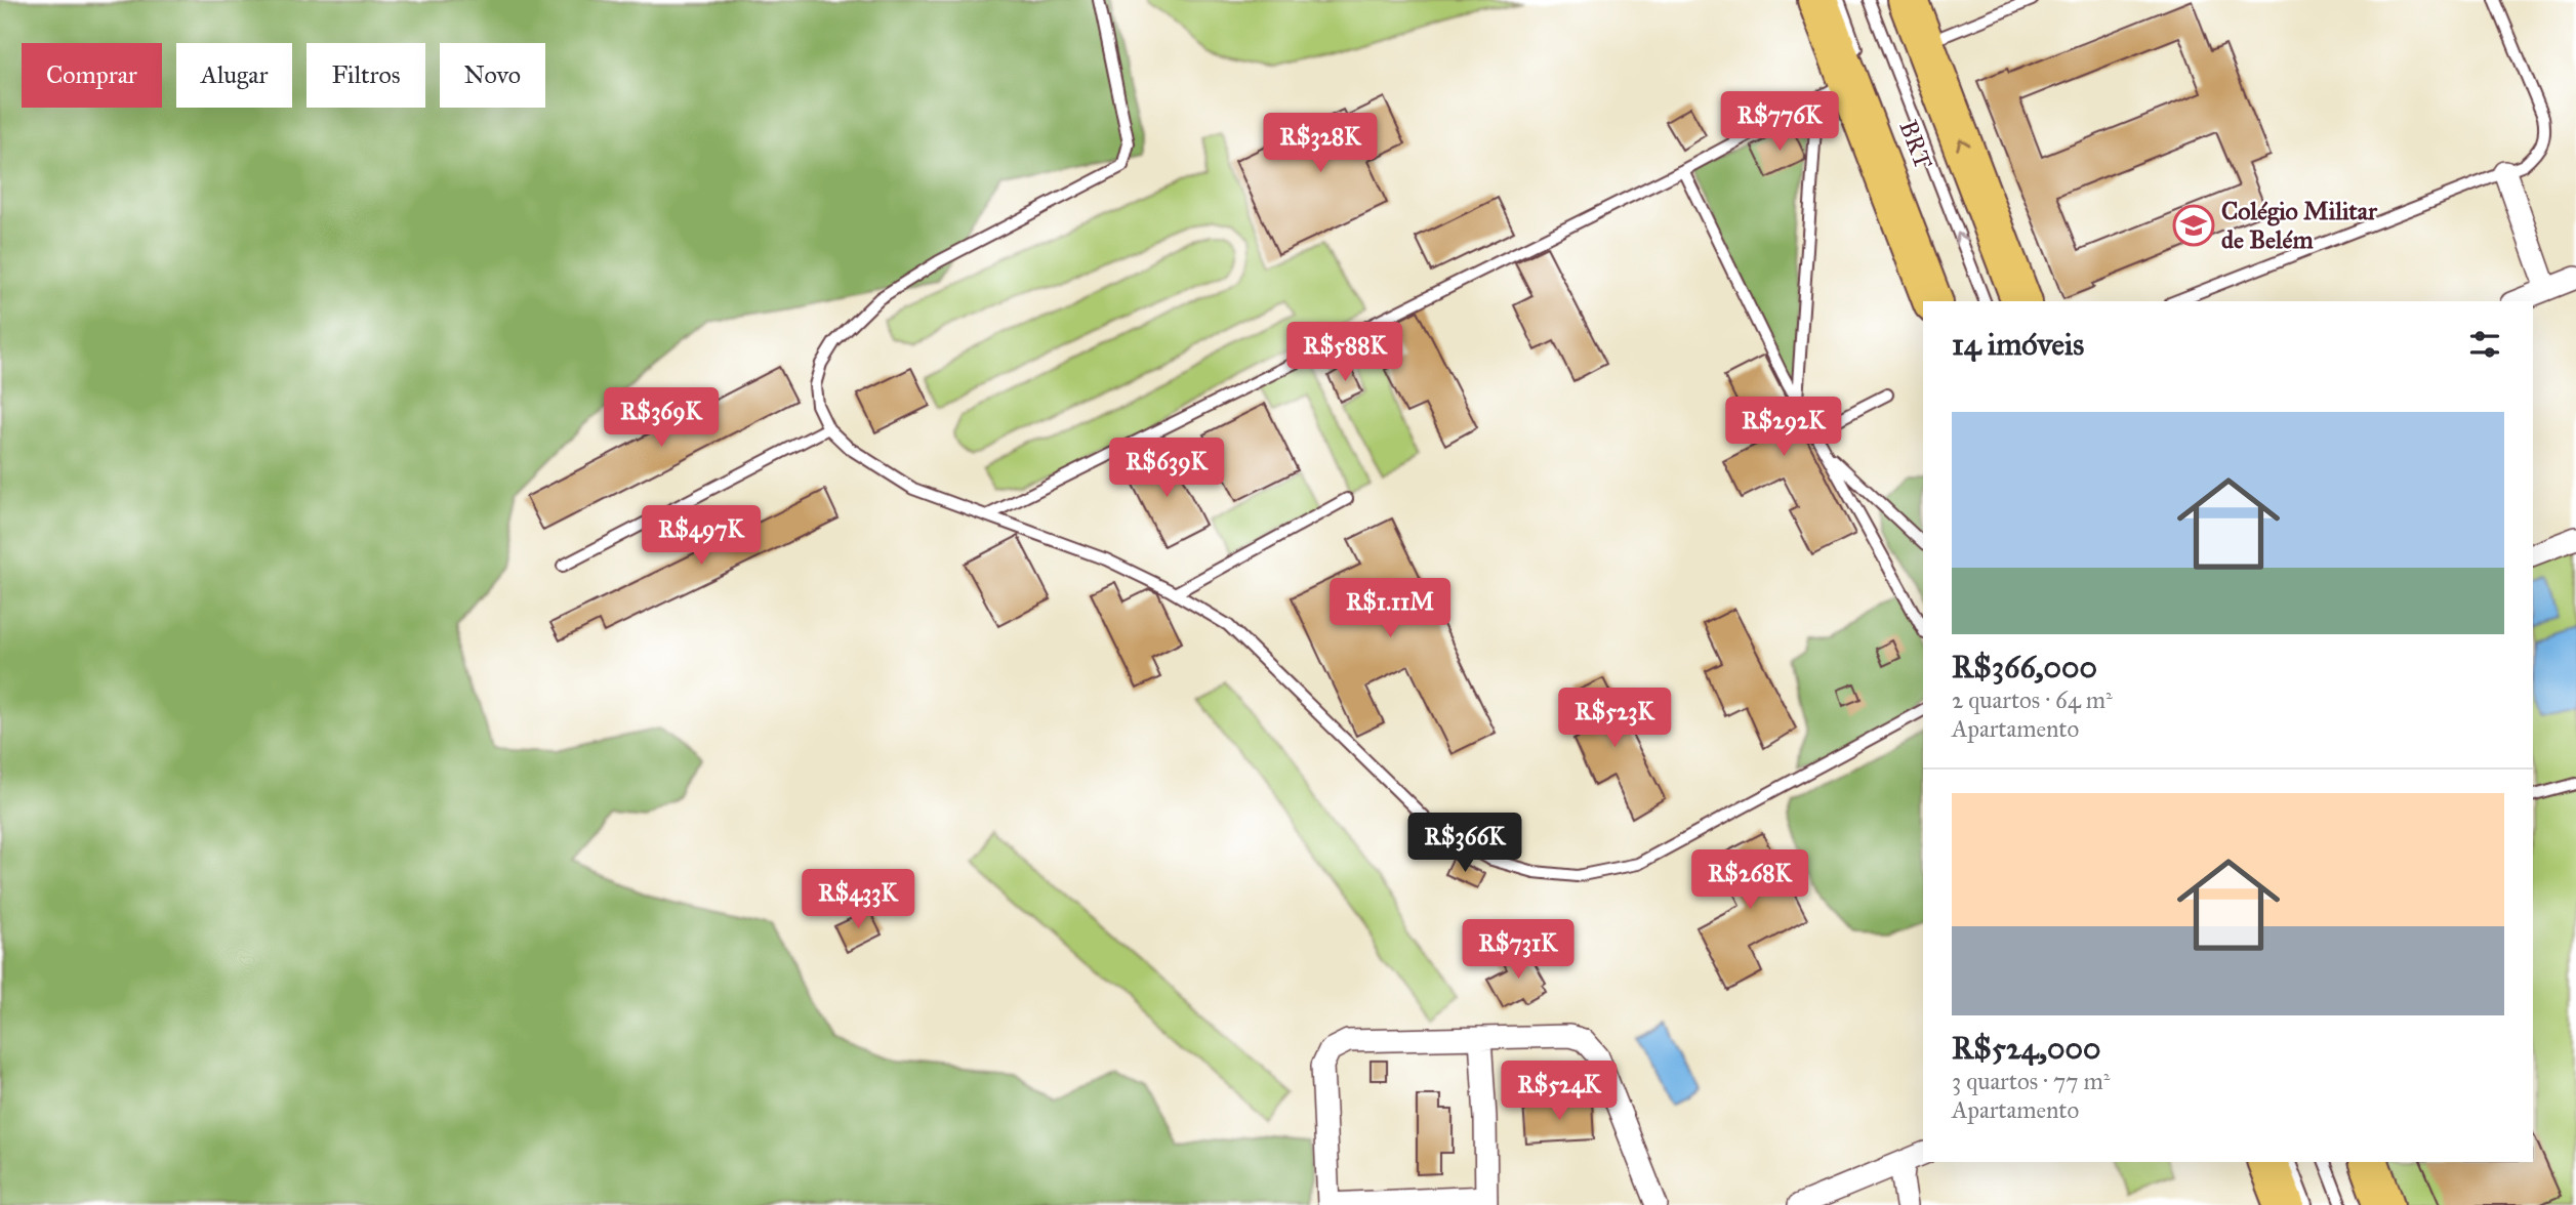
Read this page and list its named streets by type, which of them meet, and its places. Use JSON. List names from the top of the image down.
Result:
{
  "places": {
    "school or university": ["Colégio Militar de Belém"]
  },
  "page": {
    "chip": [
      "Comprar",
      "Alugar",
      "Filtros",
      "Novo"
    ],
    "price": [
      "R$776K",
      "R$328K",
      "R$588K",
      "R$369K",
      "R$292K",
      "R$639K",
      "R$497K",
      "R$1.11M",
      "R$523K",
      "R$366K",
      "R$268K",
      "R$433K",
      "R$731K",
      "R$524K"
    ],
    "heading": "14 imóveis",
    "list": [
      {
        "name": "R$366,000",
        "note": "2 quartos · 64 m² · Apartamento"
      },
      {
        "name": "R$524,000",
        "note": "3 quartos · 77 m² · Apartamento"
      }
    ]
  }
}
